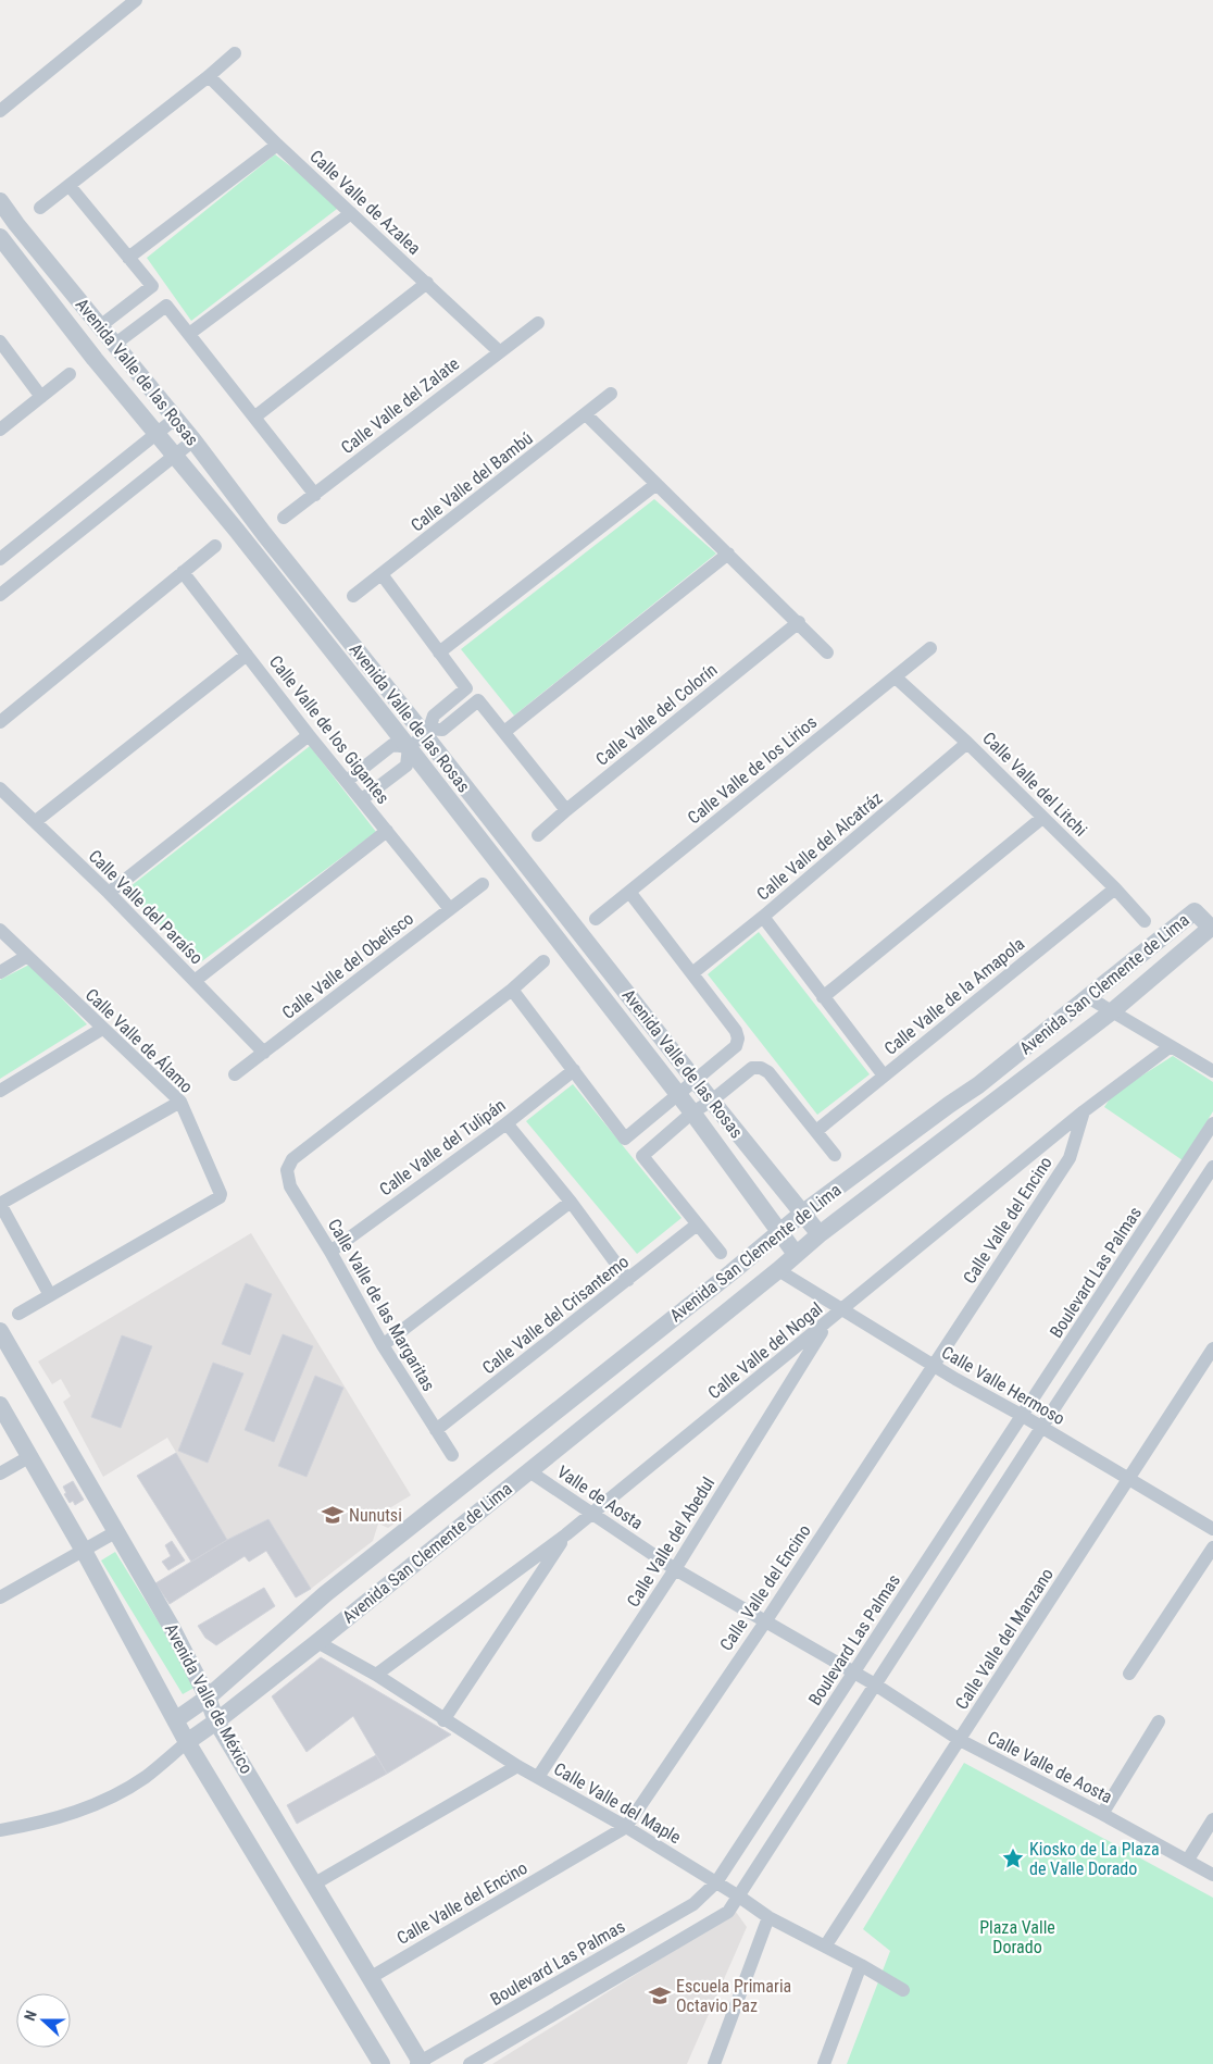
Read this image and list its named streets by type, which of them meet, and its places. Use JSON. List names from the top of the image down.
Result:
{
  "streets": {
    "street": [
      "Calle Valle de Azalea",
      "Avenida Valle de las Rosas",
      "Calle Valle del Zalate",
      "Calle Valle del Bambú",
      "Calle Valle del Colorín",
      "Calle Valle de los Gigantes",
      "Calle Valle de los Lirios",
      "Calle Valle del Litchi",
      "Calle Valle del Alcatráz",
      "Calle Valle del Paraíso",
      "Calle Valle del Obelisco",
      "Avenida San Clemente de Lima",
      "Calle Valle de la Amapola",
      "Calle Valle de Álamo",
      "Calle Valle del Tulipán",
      "Calle Valle del Encino",
      "Boulevard Las Palmas",
      "Calle Valle de las Margaritas",
      "Calle Valle del Crisantemo",
      "Calle Valle del Nogal",
      "Calle Valle Hermoso",
      "Valle de Aosta",
      "Calle Valle del Abedul",
      "Calle Valle del Manzano",
      "Avenida Valle de México",
      "Calle Valle de Aosta",
      "Calle Valle del Maple"
    ]
  },
  "crossings": [
    ["Calle Valle de Azalea", "Calle Valle del Zalate"],
    ["Avenida Valle de las Rosas", "Avenida San Clemente de Lima"],
    ["Calle Valle de los Gigantes", "Calle Valle del Obelisco"],
    ["Calle Valle de los Lirios", "Calle Valle del Litchi"],
    ["Calle Valle del Litchi", "Calle Valle del Alcatráz"],
    ["Calle Valle del Litchi", "Calle Valle de la Amapola"],
    ["Calle Valle del Paraíso", "Calle Valle del Obelisco"],
    ["Avenida San Clemente de Lima", "Calle Valle Hermoso"],
    ["Avenida San Clemente de Lima", "Valle de Aosta"],
    ["Avenida San Clemente de Lima", "Avenida Valle de México"],
    ["Avenida San Clemente de Lima", "Calle Valle del Maple"],
    ["Calle Valle del Tulipán", "Calle Valle de las Margaritas"],
    ["Calle Valle del Encino", "Calle Valle del Nogal"],
    ["Calle Valle del Encino", "Calle Valle Hermoso"],
    ["Calle Valle del Encino", "Valle de Aosta"],
    ["Calle Valle del Encino", "Avenida Valle de México"],
    ["Calle Valle del Encino", "Calle Valle del Maple"],
    ["Boulevard Las Palmas", "Calle Valle Hermoso"],
    ["Boulevard Las Palmas", "Valle de Aosta"],
    ["Boulevard Las Palmas", "Avenida Valle de México"],
    ["Boulevard Las Palmas", "Calle Valle del Maple"],
    ["Calle Valle de las Margaritas", "Calle Valle del Crisantemo"],
    ["Calle Valle del Nogal", "Calle Valle Hermoso"],
    ["Calle Valle del Nogal", "Valle de Aosta"],
    ["Calle Valle del Nogal", "Calle Valle del Abedul"],
    ["Calle Valle del Nogal", "Calle Valle del Maple"],
    ["Calle Valle Hermoso", "Calle Valle del Manzano"],
    ["Valle de Aosta", "Calle Valle del Abedul"],
    ["Valle de Aosta", "Calle Valle de Aosta"],
    ["Calle Valle del Abedul", "Calle Valle del Maple"],
    ["Calle Valle del Manzano", "Calle Valle de Aosta"],
    ["Calle Valle del Manzano", "Calle Valle del Maple"]
  ],
  "parks": ["Plaza Valle Dorado"],
  "places": {
    "school or university": ["Nunutsi", "Escuela Primaria Octavio Paz"],
    "place": ["Kiosko de La Plaza de Valle Dorado"]
  },
  "north": "left"
}
